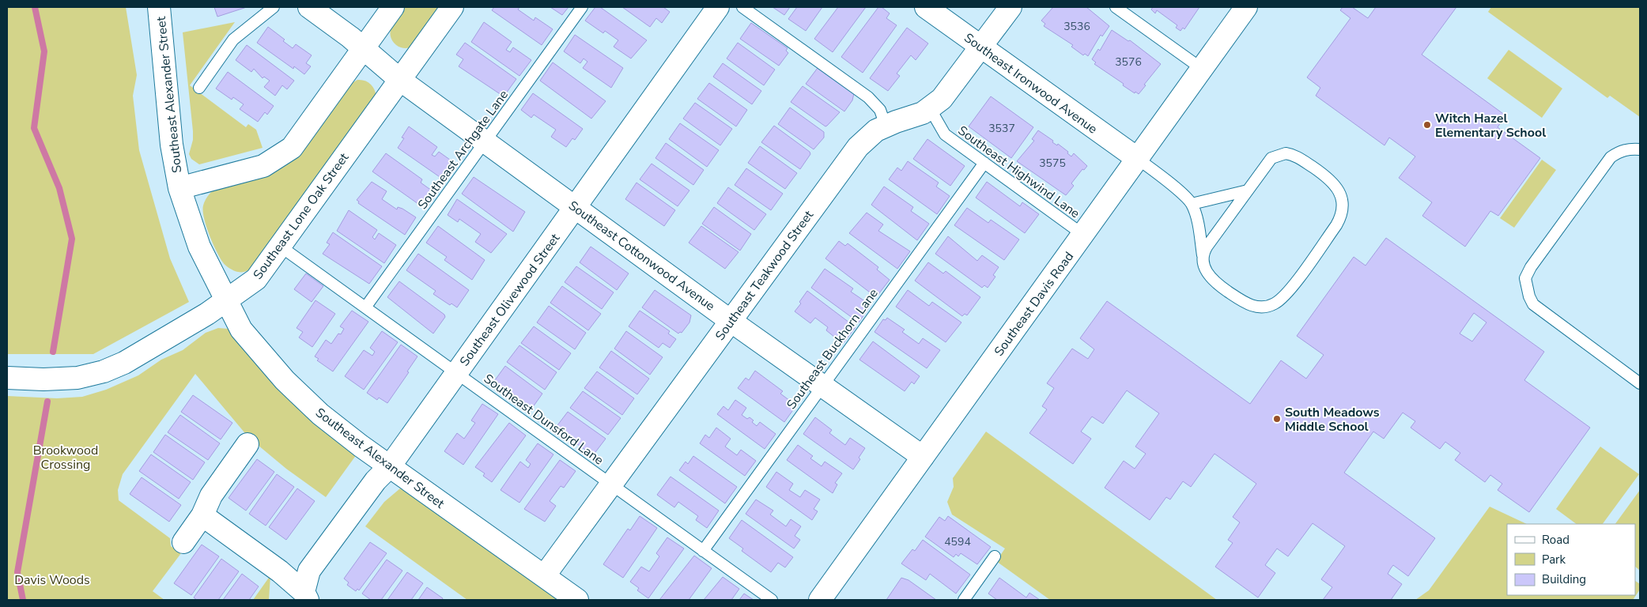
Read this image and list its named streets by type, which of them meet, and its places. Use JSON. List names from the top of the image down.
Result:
{
  "streets": {
    "street": [
      "Southeast Ironwood Avenue",
      "Southeast Alexander Street",
      "Southeast Lone Oak Street",
      "Southeast Cottonwood Avenue",
      "Southeast Teakwood Street",
      "Southeast Olivewood Street",
      "Southeast Davis Road"
    ],
    "lane": [
      "Southeast Archgate Lane",
      "Southeast Highwind Lane",
      "Southeast Buckhorn Lane",
      "Southeast Dunsford Lane"
    ]
  },
  "crossings": [
    ["Southeast Ironwood Avenue", "Southeast Teakwood Street"],
    ["Southeast Ironwood Avenue", "Southeast Davis Road"],
    ["Southeast Alexander Street", "Southeast Lone Oak Street"],
    ["Southeast Alexander Street", "Southeast Teakwood Street"],
    ["Southeast Alexander Street", "Southeast Olivewood Street"],
    ["Southeast Archgate Lane", "Southeast Cottonwood Avenue"],
    ["Southeast Archgate Lane", "Southeast Dunsford Lane"],
    ["Southeast Highwind Lane", "Southeast Teakwood Street"],
    ["Southeast Highwind Lane", "Southeast Davis Road"],
    ["Southeast Highwind Lane", "Southeast Buckhorn Lane"],
    ["Southeast Lone Oak Street", "Southeast Cottonwood Avenue"],
    ["Southeast Lone Oak Street", "Southeast Dunsford Lane"],
    ["Southeast Cottonwood Avenue", "Southeast Teakwood Street"],
    ["Southeast Cottonwood Avenue", "Southeast Olivewood Street"],
    ["Southeast Cottonwood Avenue", "Southeast Davis Road"],
    ["Southeast Cottonwood Avenue", "Southeast Buckhorn Lane"],
    ["Southeast Teakwood Street", "Southeast Dunsford Lane"],
    ["Southeast Olivewood Street", "Southeast Dunsford Lane"],
    ["Southeast Buckhorn Lane", "Southeast Dunsford Lane"]
  ],
  "parks": ["Brookwood Crossing", "Davis Woods"],
  "places": ["Witch Hazel Elementary School", "South Meadows Middle School"],
  "house_numbers": [
    "3536",
    "3576",
    "3537",
    "3575",
    "4594"
  ],
  "legend": ["Road", "Park", "Building"]
}
